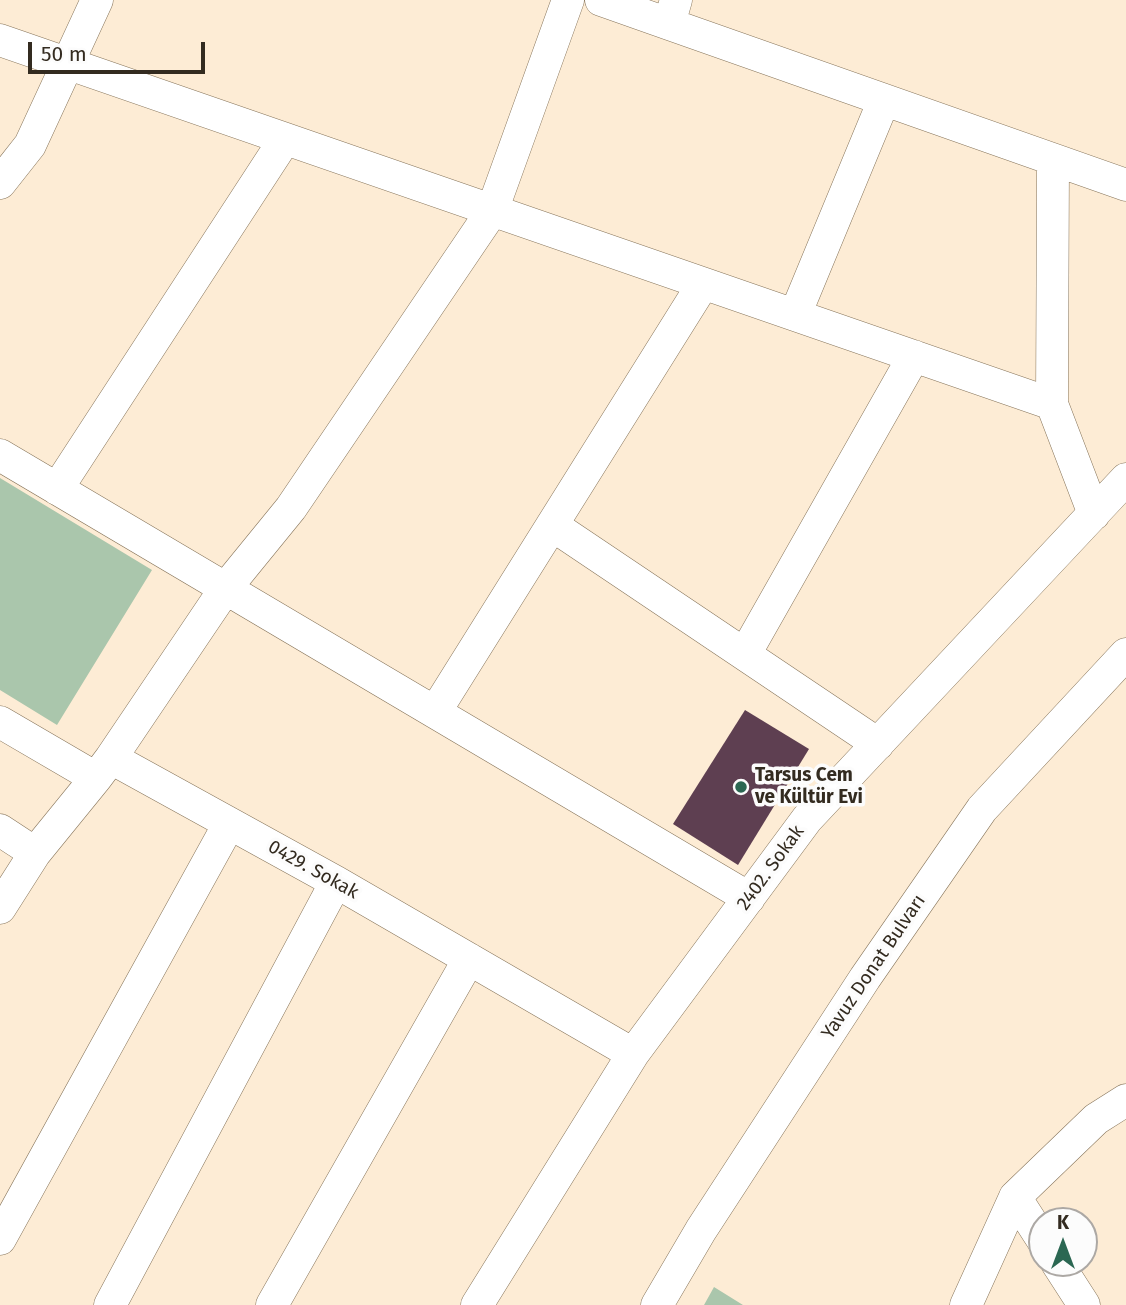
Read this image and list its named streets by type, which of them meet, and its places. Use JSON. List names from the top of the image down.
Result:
{
  "streets": {
    "street": ["2402. Sokak", "0429. Sokak", "Yavuz Donat Bulvarı"]
  },
  "crossings": [
    ["2402. Sokak", "0429. Sokak"]
  ],
  "places": ["Tarsus Cem ve Kültür Evi"],
  "scale_bar": "50 m",
  "north": "top"
}
